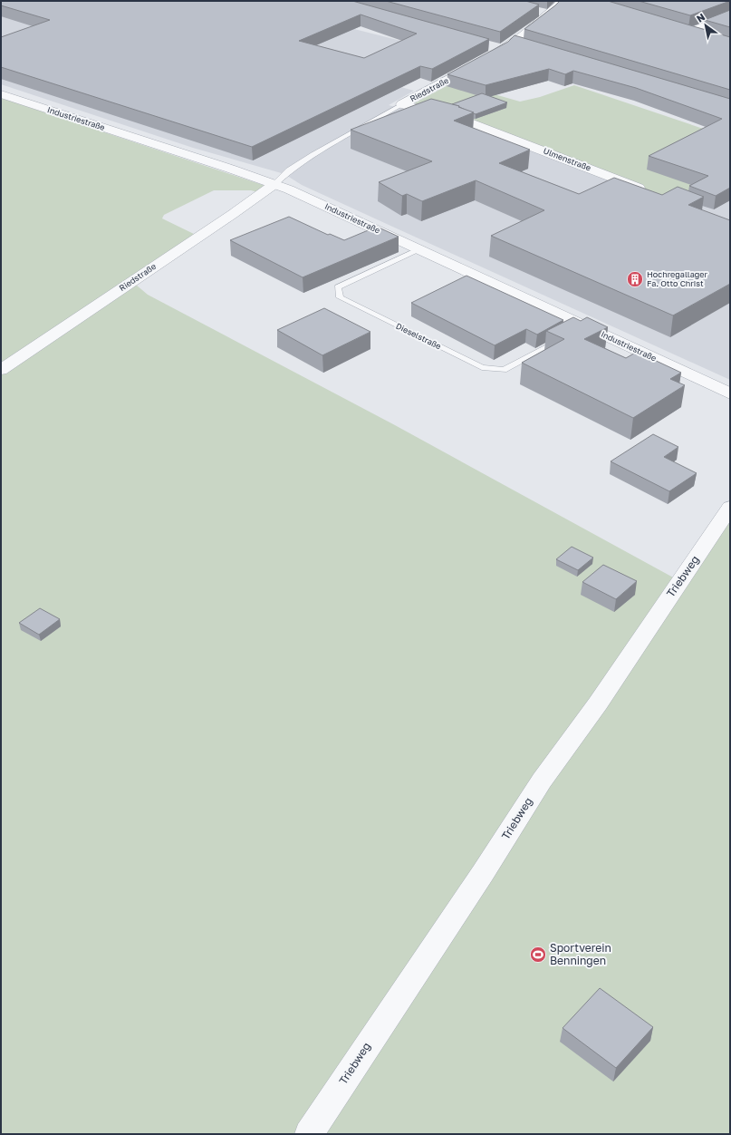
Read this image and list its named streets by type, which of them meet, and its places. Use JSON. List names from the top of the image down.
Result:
{
  "streets": {
    "street": [
      "Riedstraße",
      "Industriestraße",
      "Ulmenstraße",
      "Triebweg"
    ],
    "lane": ["Dieselstraße"]
  },
  "crossings": [
    ["Riedstraße", "Industriestraße"],
    ["Riedstraße", "Ulmenstraße"],
    ["Industriestraße", "Dieselstraße"]
  ],
  "places": {
    "building": ["Hochregallager Fa. Otto Christ"],
    "sports": ["Sportverein Benningen"]
  },
  "north": "top left"
}
